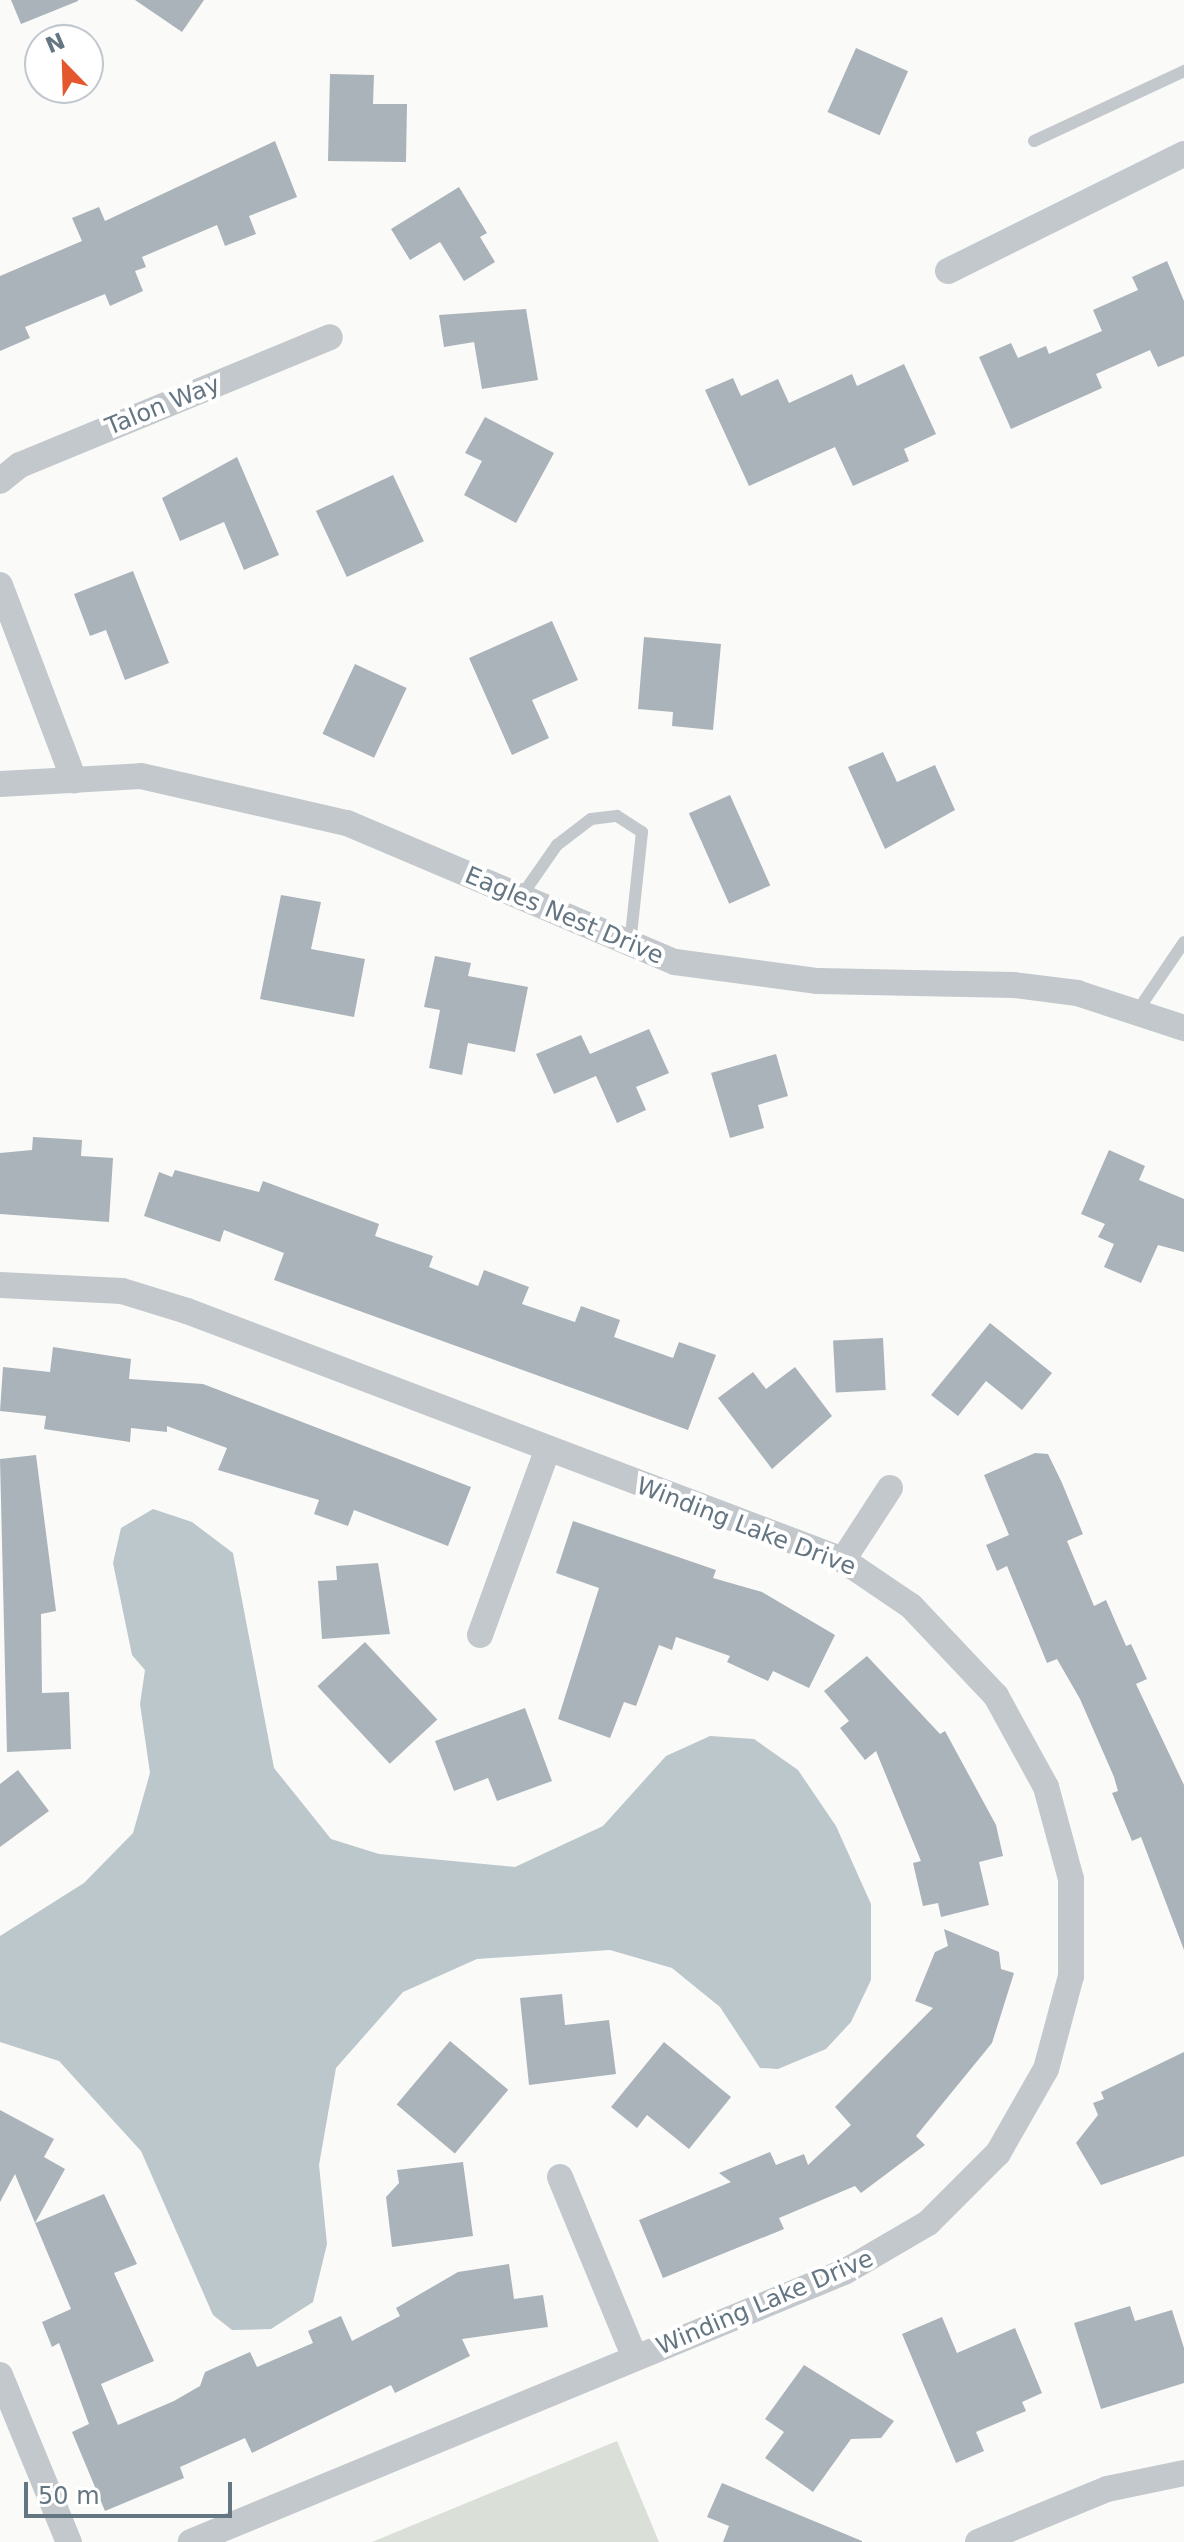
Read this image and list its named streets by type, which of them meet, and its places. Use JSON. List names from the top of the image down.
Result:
{
  "streets": {
    "street": ["Talon Way", "Eagles Nest Drive", "Winding Lake Drive"]
  },
  "scale_bar": "50 m",
  "north": "top left"
}
